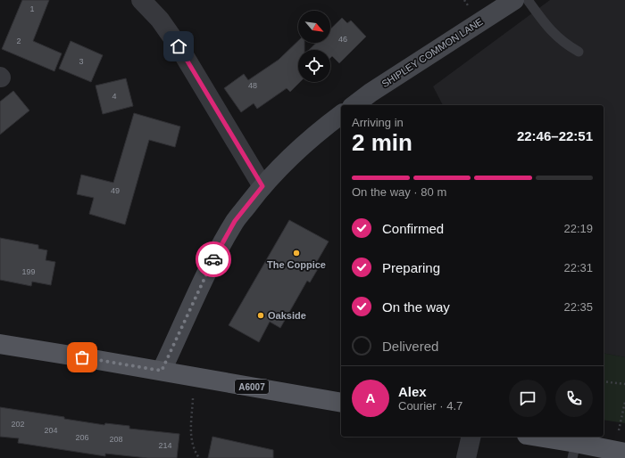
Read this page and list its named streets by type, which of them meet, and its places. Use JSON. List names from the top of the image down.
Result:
{
  "streets": {
    "main road": ["A6007"],
    "street": ["SHIPLEY COMMON LANE"]
  },
  "places": ["The Coppice", "Oakside"],
  "house_numbers": [
    "1",
    "46",
    "2",
    "3",
    "48",
    "4",
    "49",
    "199",
    "202",
    "204",
    "206",
    "208",
    "214"
  ],
  "north": "bottom right",
  "page": {
    "heading": ["2 min", "Arriving in", "22:46–22:51"],
    "panel": ["Alex", "Courier · 4.7"],
    "bar": "On the way · 80 m",
    "list": [
      ["Confirmed", "22:19"],
      ["Preparing", "22:31"],
      ["On the way", "22:35"],
      "Delivered"
    ],
    "round": "A"
  }
}
